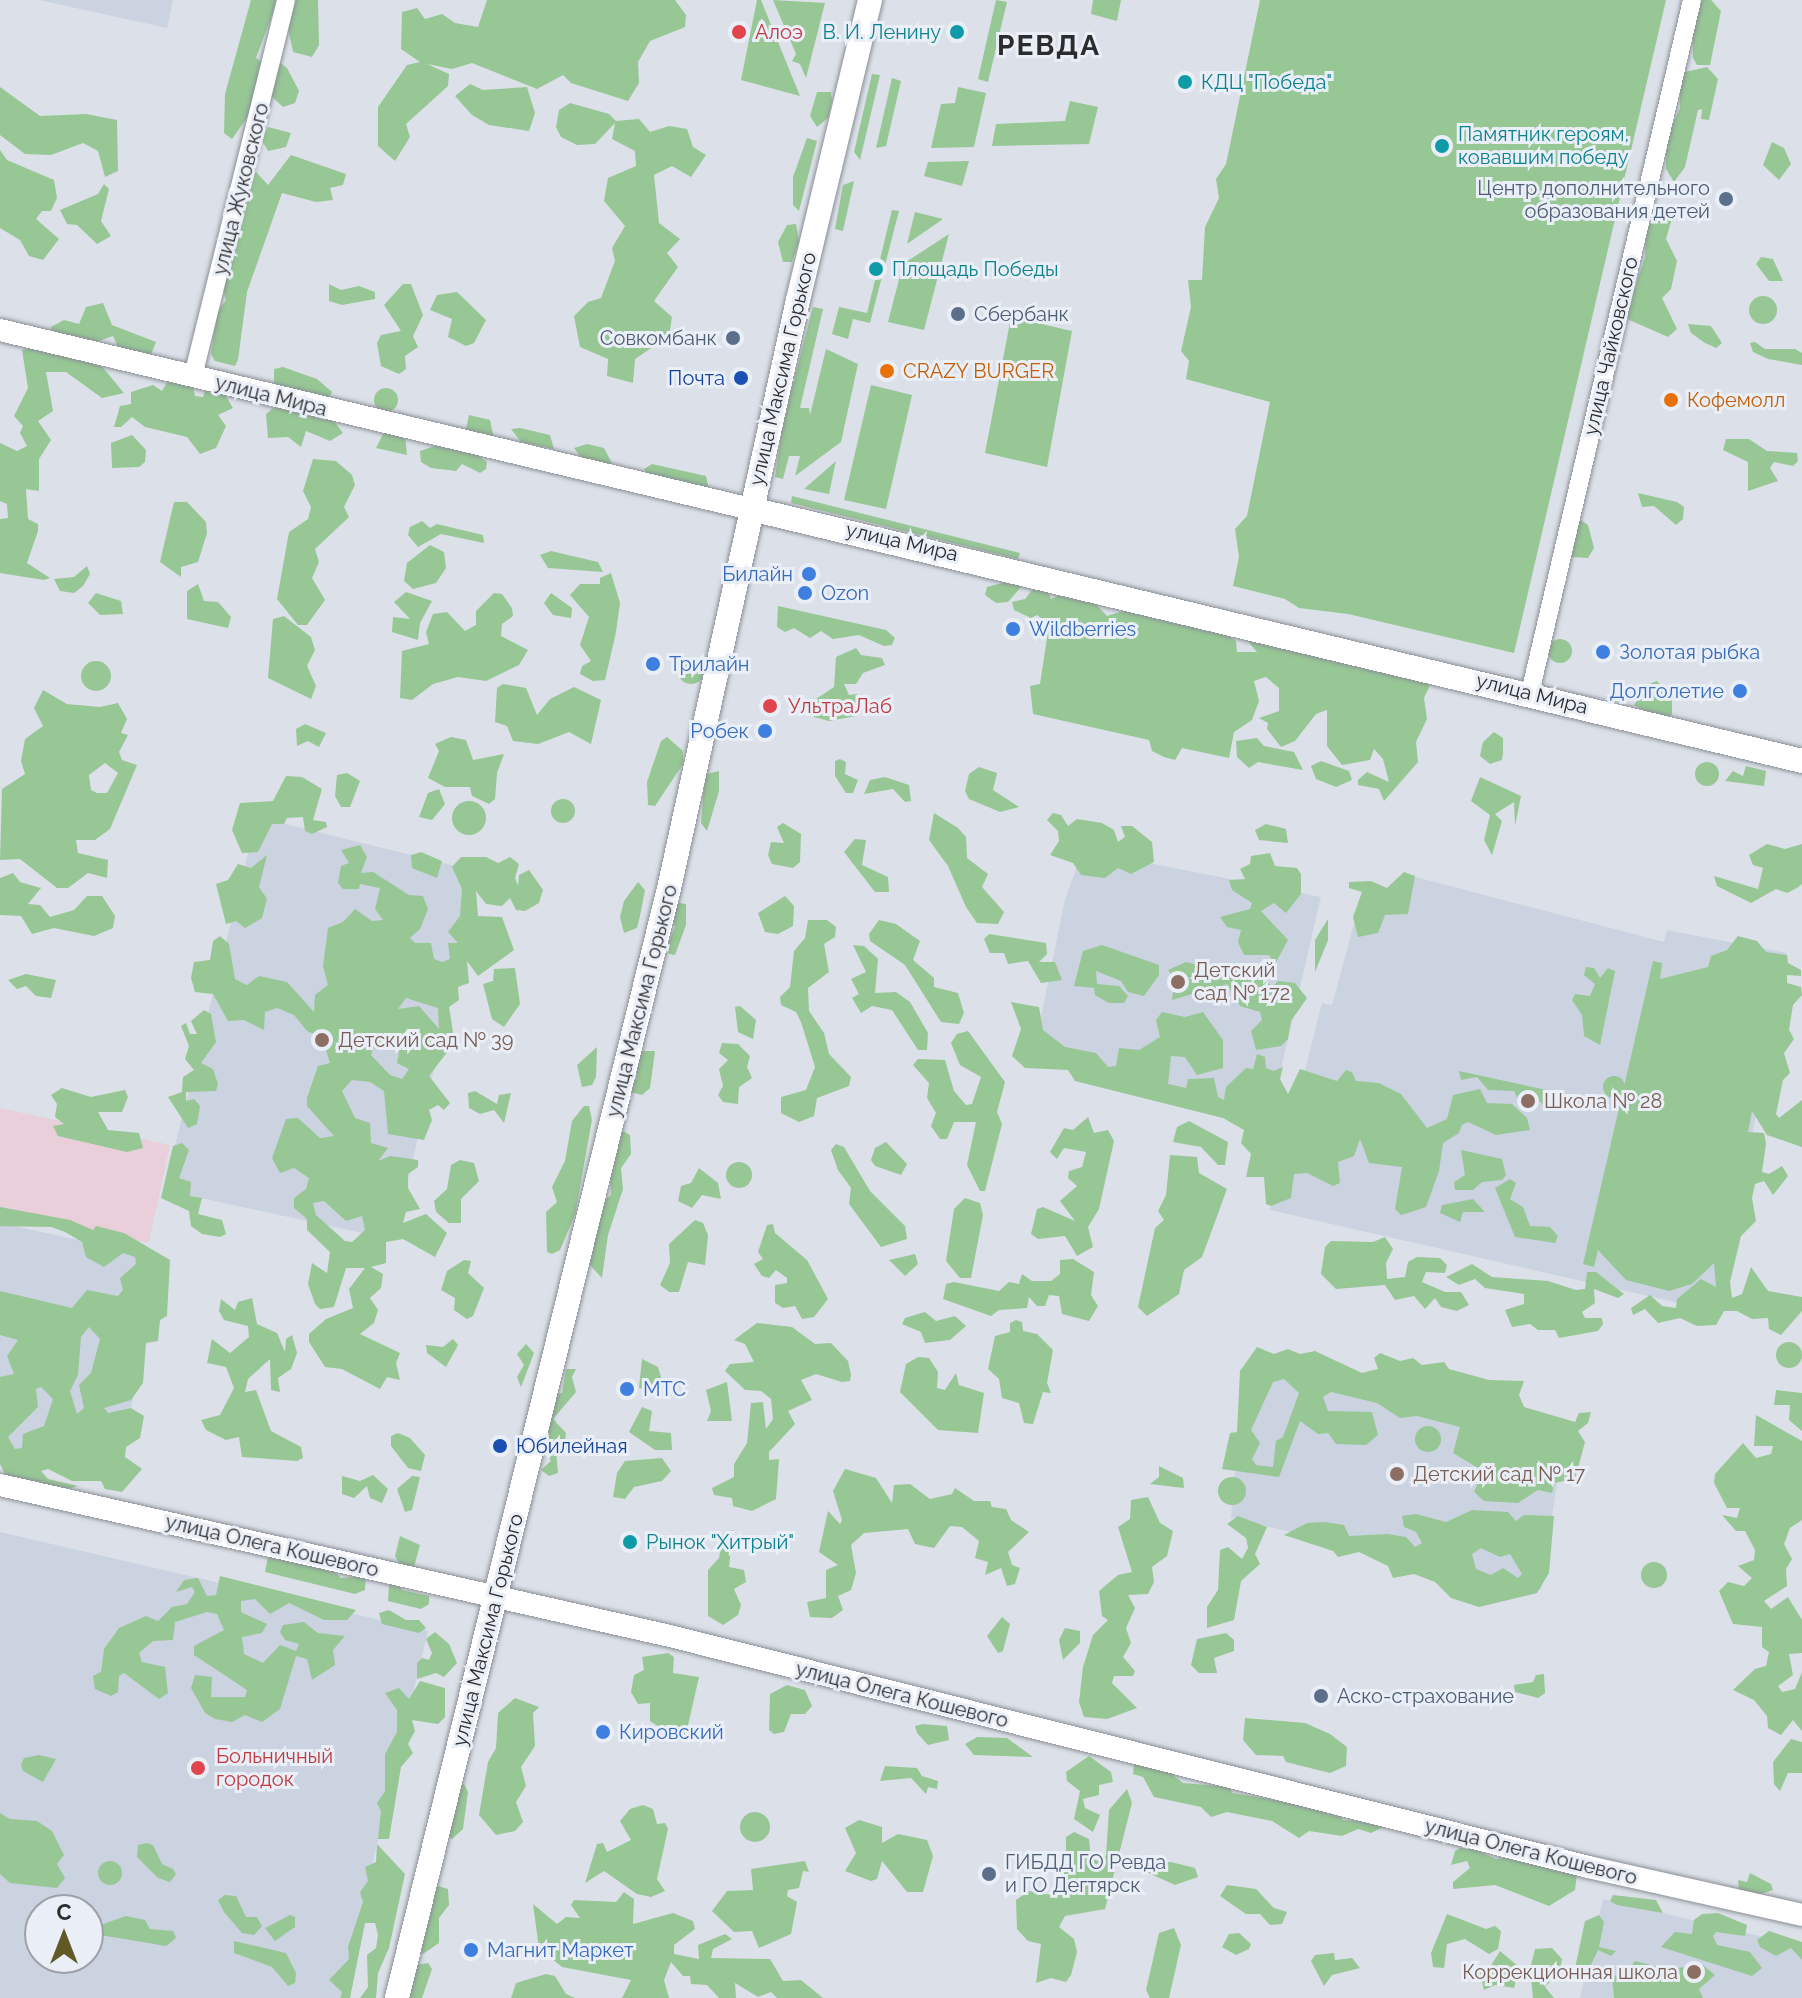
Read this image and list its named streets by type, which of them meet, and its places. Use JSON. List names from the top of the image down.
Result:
{
  "streets": {
    "main road": ["улица Максима Горького", "улица Мира"],
    "street": ["улица Жуковского", "улица Чайковского", "улица Олега Кошевого"]
  },
  "crossings": [
    ["улица Жуковского", "улица Мира"],
    ["улица Чайковского", "улица Мира"],
    ["улица Максима Горького", "улица Мира"],
    ["улица Максима Горького", "улица Олега Кошевого"]
  ],
  "districts": ["РЕВДА"],
  "places": [
    "Алоэ",
    "В. И. Ленину",
    "КДЦ \"Победа\"",
    "Памятник героям, ковавшим победу",
    "Центр дополнительного образования детей",
    "Площадь Победы",
    "Сбербанк",
    "Совкомбанк",
    "CRAZY BURGER",
    "Почта",
    "Кофемолл",
    "Билайн",
    "Ozon",
    "Wildberries",
    "Золотая рыбка",
    "Трилайн",
    "Долголетие",
    "УльтраЛаб",
    "Робек",
    "Детский сад № 172",
    "Детский сад № 39",
    "Школа № 28",
    "МТС",
    "Юбилейная",
    "Детский сад № 17",
    "Рынок \"Хитрый\"",
    "Аско-страхование",
    "Кировский",
    "Больничный городок",
    "ГИБДД ГО Ревда и ГО Дегтярск",
    "Магнит Маркет",
    "Коррекционная школа"
  ],
  "north": "top"
}
